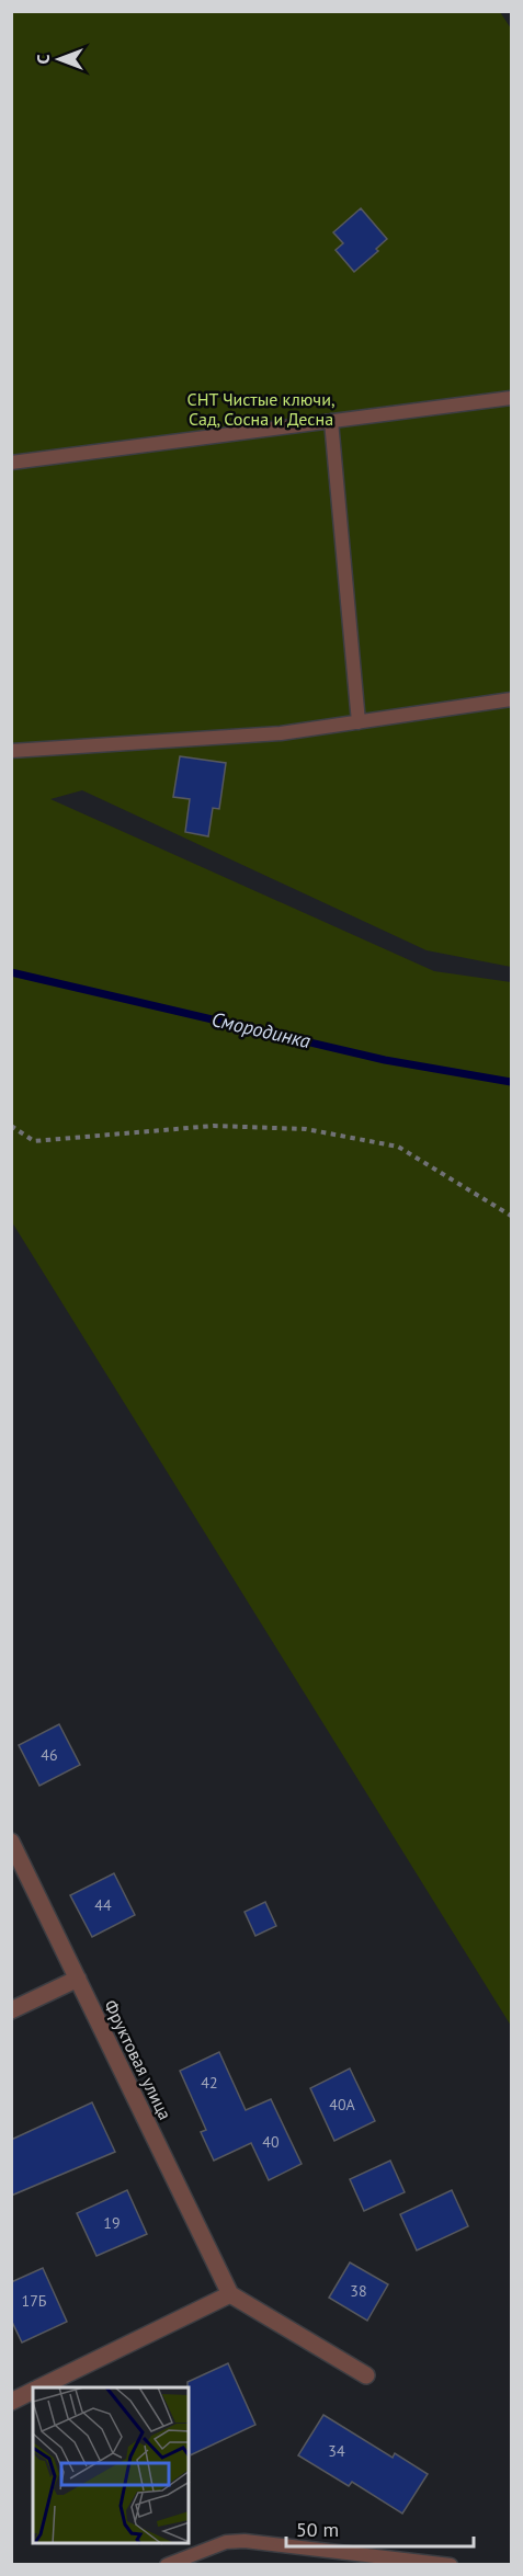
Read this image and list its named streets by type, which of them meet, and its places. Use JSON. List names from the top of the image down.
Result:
{
  "streets": {
    "street": ["Фруктовая улица"]
  },
  "water": ["Смородинка"],
  "parks": ["СНТ Чистые ключи, Сад, Сосна и Десна"],
  "house_numbers": [
    "46",
    "44",
    "42",
    "40А",
    "40",
    "19",
    "38",
    "17Б",
    "34"
  ],
  "scale_bar": "50 m",
  "north": "left"
}
